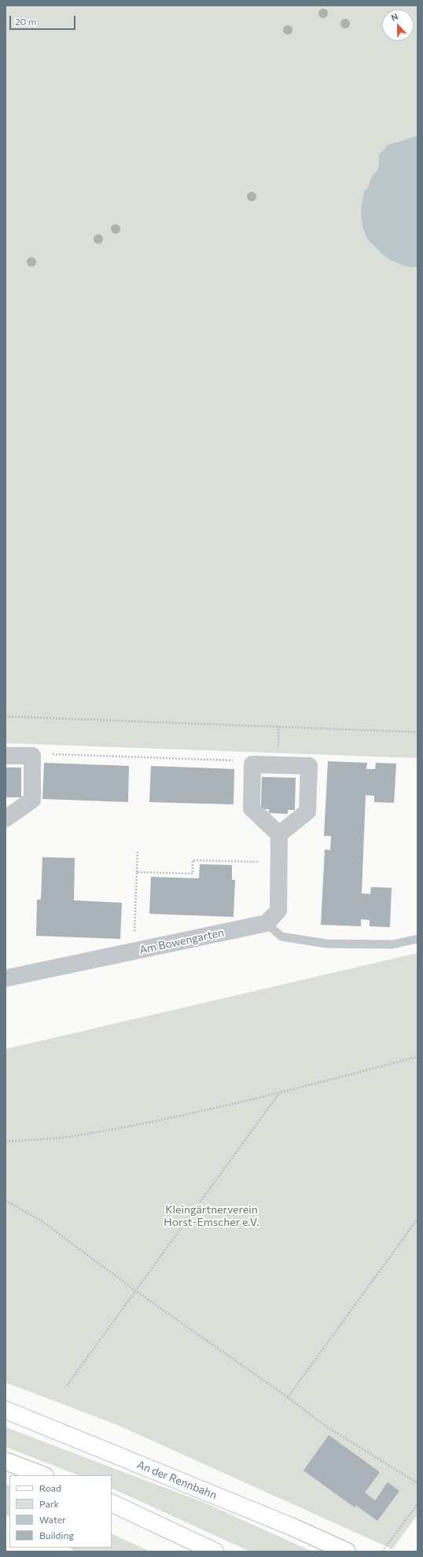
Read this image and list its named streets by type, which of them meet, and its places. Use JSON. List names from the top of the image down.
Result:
{
  "streets": {
    "main road": ["An der Rennbahn"],
    "street": ["Am Bowengarten"]
  },
  "parks": ["Kleingärtnerverein Horst-Emscher e.V."],
  "legend": [
    "Road",
    "Park",
    "Water",
    "Building"
  ],
  "scale_bar": "20 m",
  "north": "top"
}
